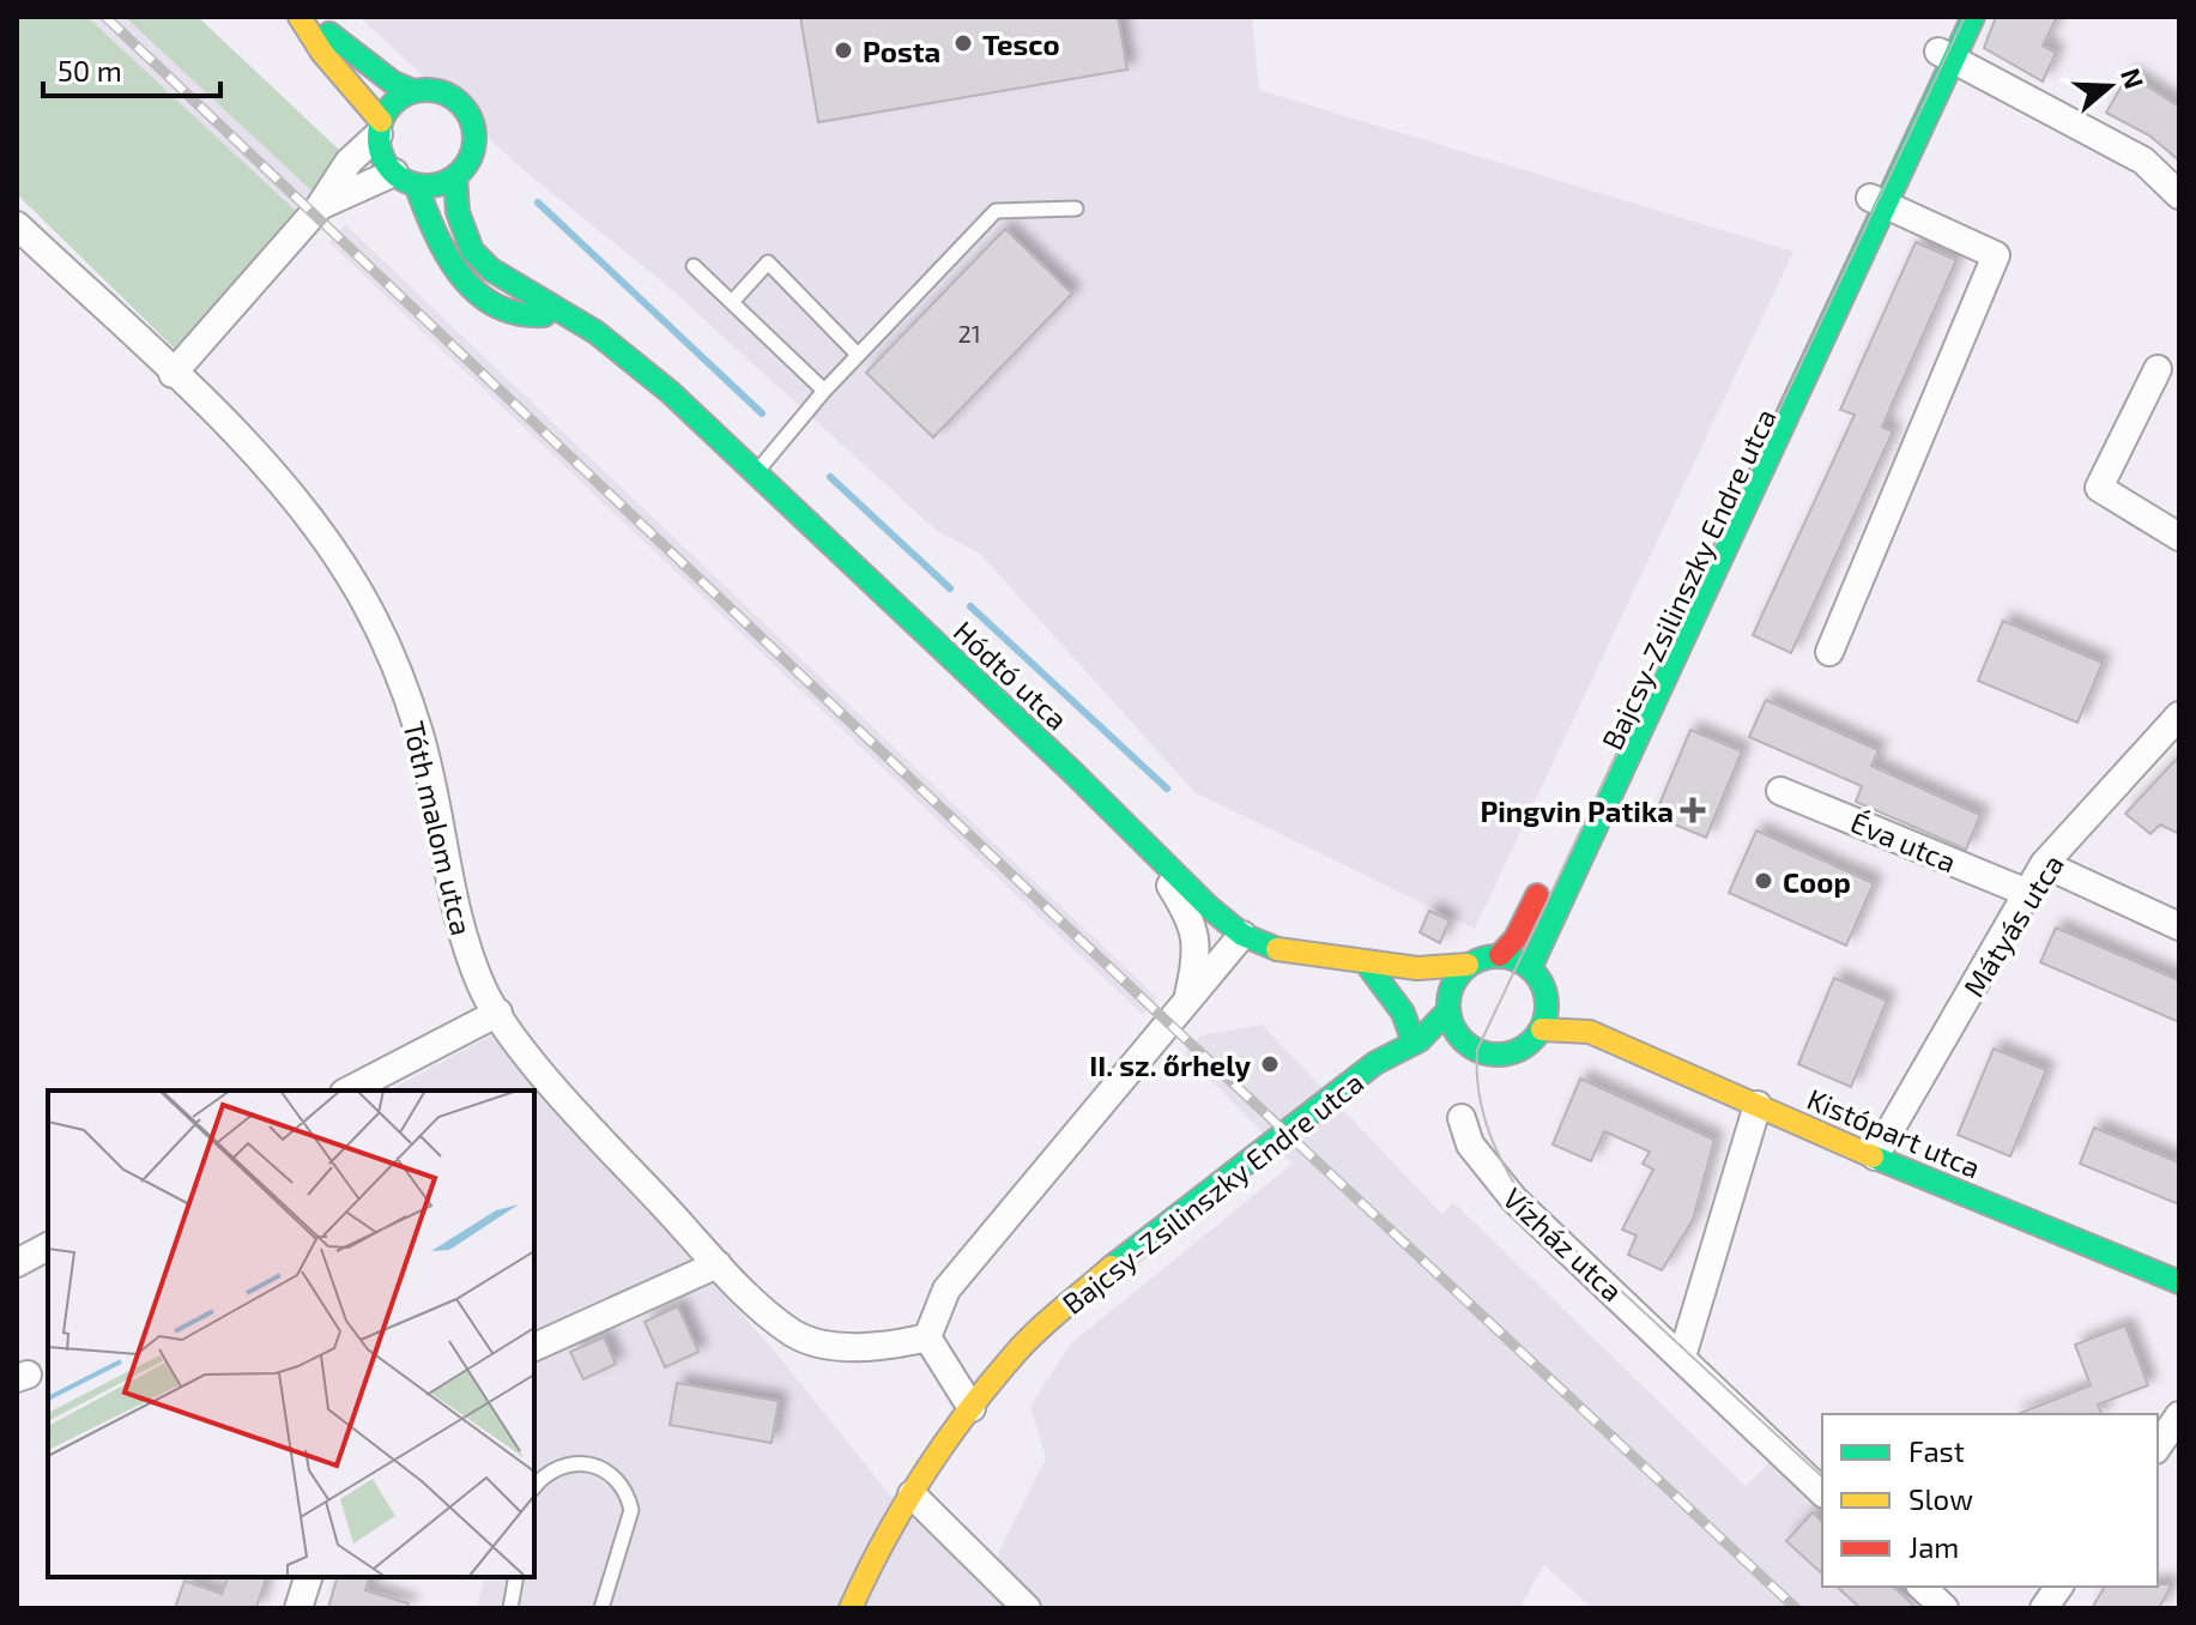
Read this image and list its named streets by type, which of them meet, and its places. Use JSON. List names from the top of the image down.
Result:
{
  "streets": {
    "street": [
      "Bajcsy-Zsilinszky Endre utca",
      "Hódtó utca",
      "Tóth malom utca",
      "Éva utca",
      "Mátyás utca",
      "Kistópart utca",
      "Vízház utca"
    ]
  },
  "crossings": [
    ["Bajcsy-Zsilinszky Endre utca", "Hódtó utca"],
    ["Bajcsy-Zsilinszky Endre utca", "Kistópart utca"],
    ["Hódtó utca", "Kistópart utca"],
    ["Éva utca", "Mátyás utca"],
    ["Mátyás utca", "Kistópart utca"]
  ],
  "places": {
    "other": [
      "Tesco",
      "Posta",
      "Coop",
      "II. sz. őrhely"
    ],
    "health": ["Pingvin Patika"]
  },
  "house_numbers": ["21"],
  "legend": ["Fast", "Slow", "Jam"],
  "scale_bar": "50 m",
  "north": "right"
}
